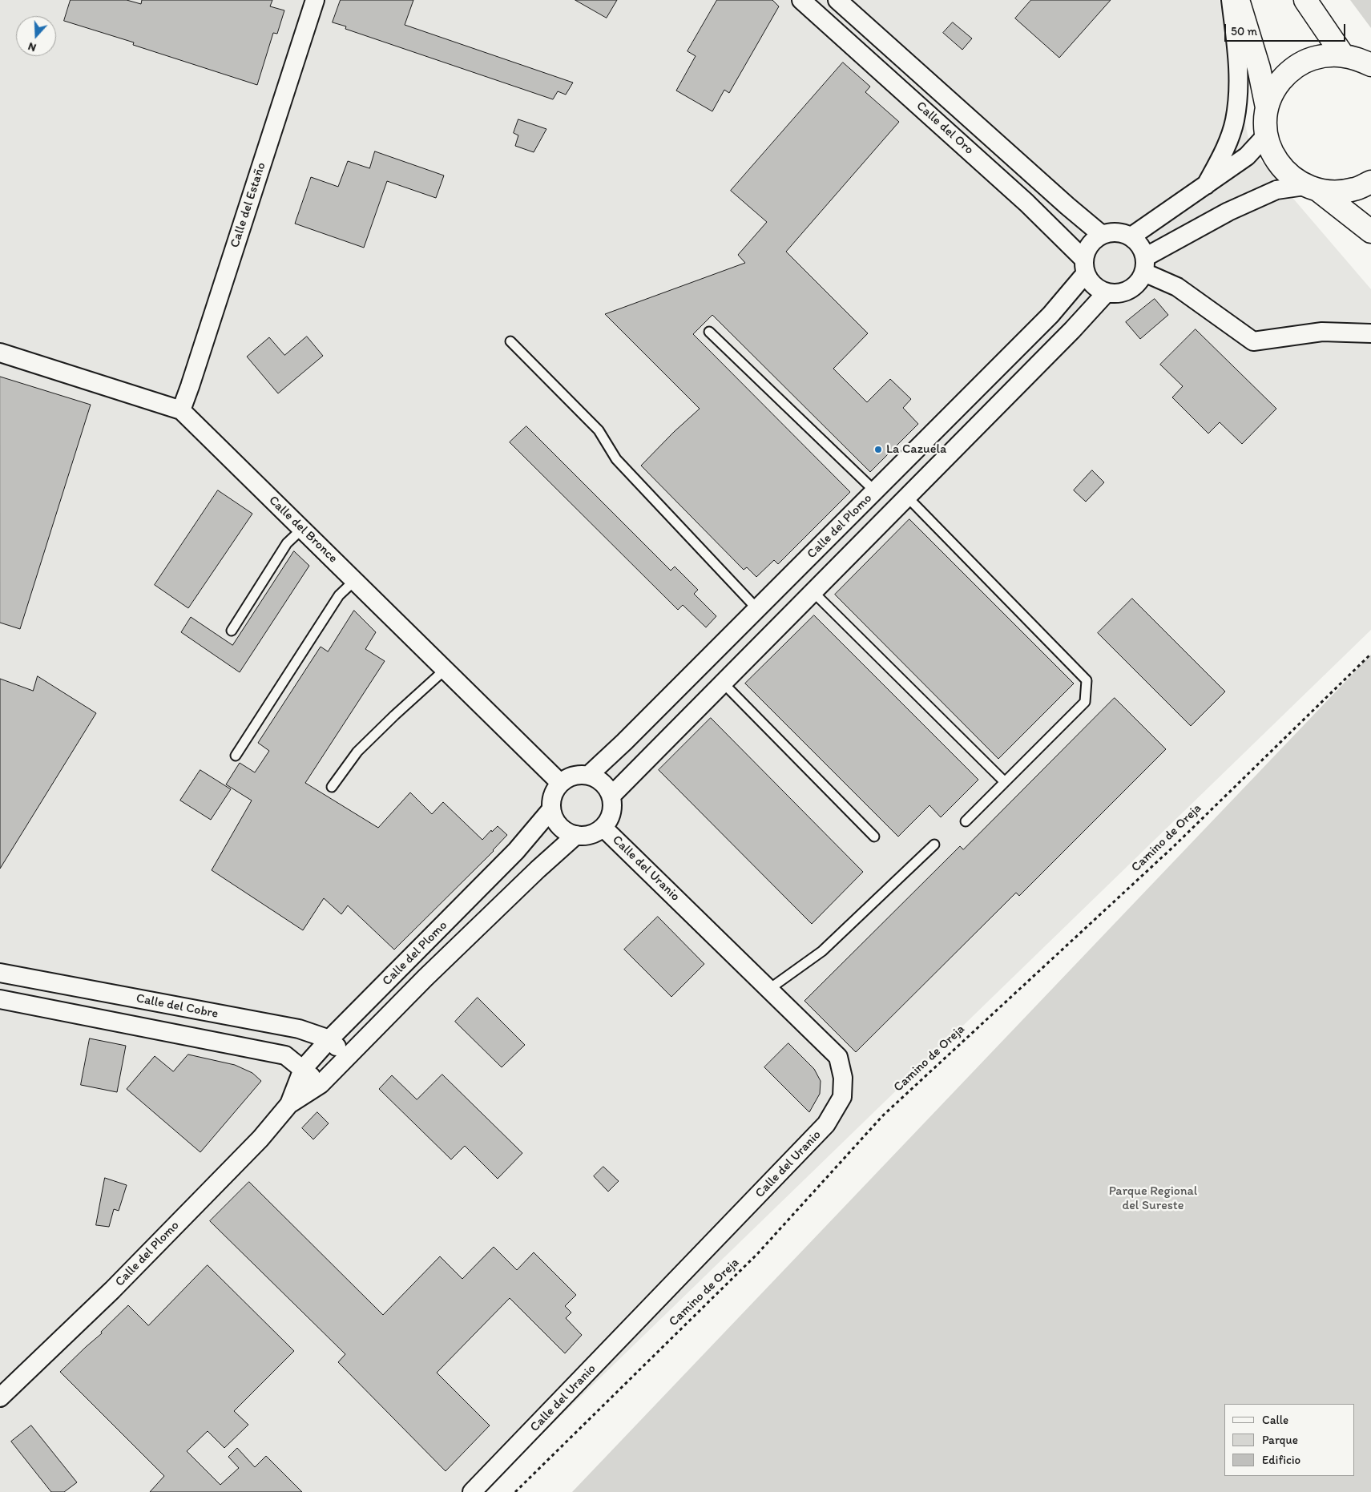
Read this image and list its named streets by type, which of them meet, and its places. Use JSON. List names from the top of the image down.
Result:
{
  "streets": {
    "street": [
      "Calle del Oro",
      "Calle del Estaño",
      "Calle del Plomo",
      "Calle del Bronce",
      "Calle del Uranio",
      "Calle del Cobre"
    ],
    "path": ["Camino de Oreja"]
  },
  "crossings": [
    ["Calle del Oro", "Calle del Plomo"],
    ["Calle del Estaño", "Calle del Bronce"],
    ["Calle del Plomo", "Calle del Bronce"],
    ["Calle del Plomo", "Calle del Uranio"],
    ["Calle del Plomo", "Calle del Cobre"],
    ["Calle del Bronce", "Calle del Uranio"]
  ],
  "parks": ["Parque Regional del Sureste"],
  "places": ["La Cazuela"],
  "legend": ["Calle", "Parque", "Edificio"],
  "scale_bar": "50 m",
  "north": "bottom"
}
